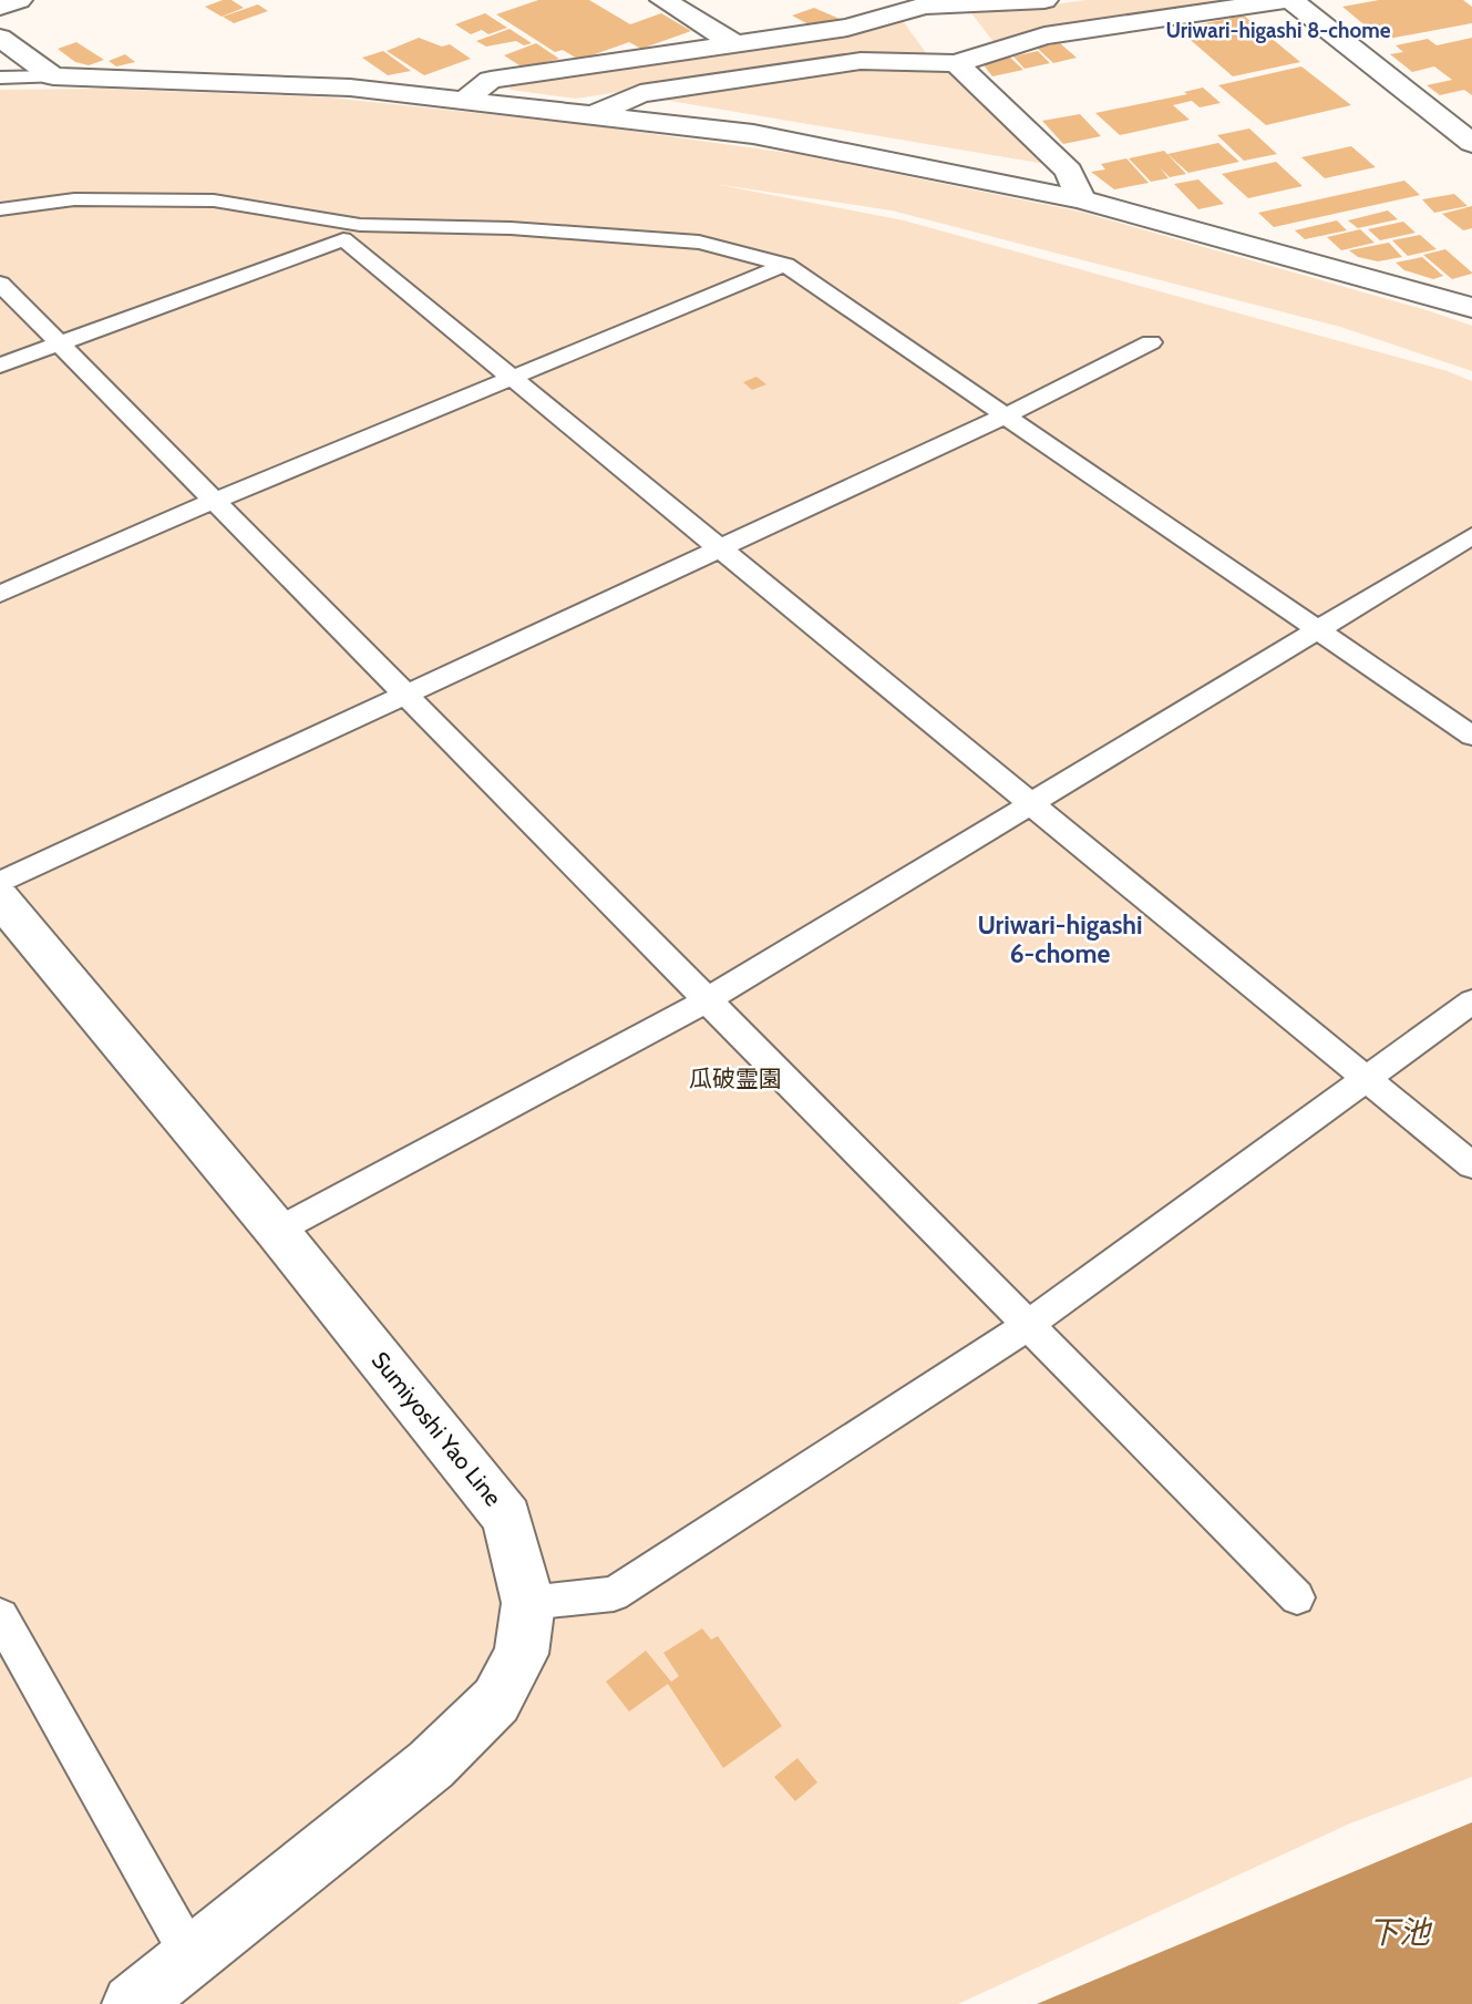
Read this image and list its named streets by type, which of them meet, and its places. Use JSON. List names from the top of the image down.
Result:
{
  "streets": {
    "street": ["Sumiyoshi Yao Line"]
  },
  "districts": ["Uriwari-higashi 8-chome", "Uriwari-higashi 6-chome"],
  "water": ["下池"],
  "parks": ["瓜破霊園"]
}
